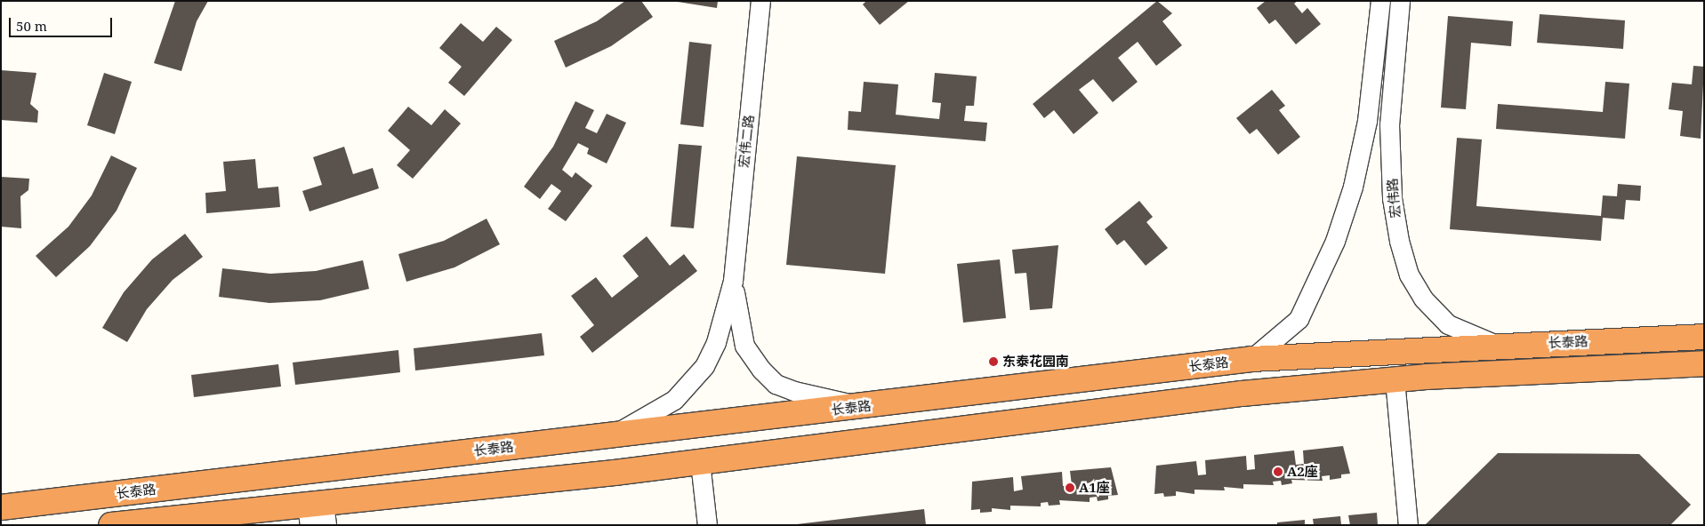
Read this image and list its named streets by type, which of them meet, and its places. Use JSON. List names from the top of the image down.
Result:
{
  "streets": {
    "highway": ["长泰路"],
    "street": ["宏伟二路", "宏伟路"]
  },
  "crossings": [
    ["宏伟路", "长泰路"]
  ],
  "places": ["东泰花园南", "A2座", "A1座"],
  "scale_bar": "50 m"
}
